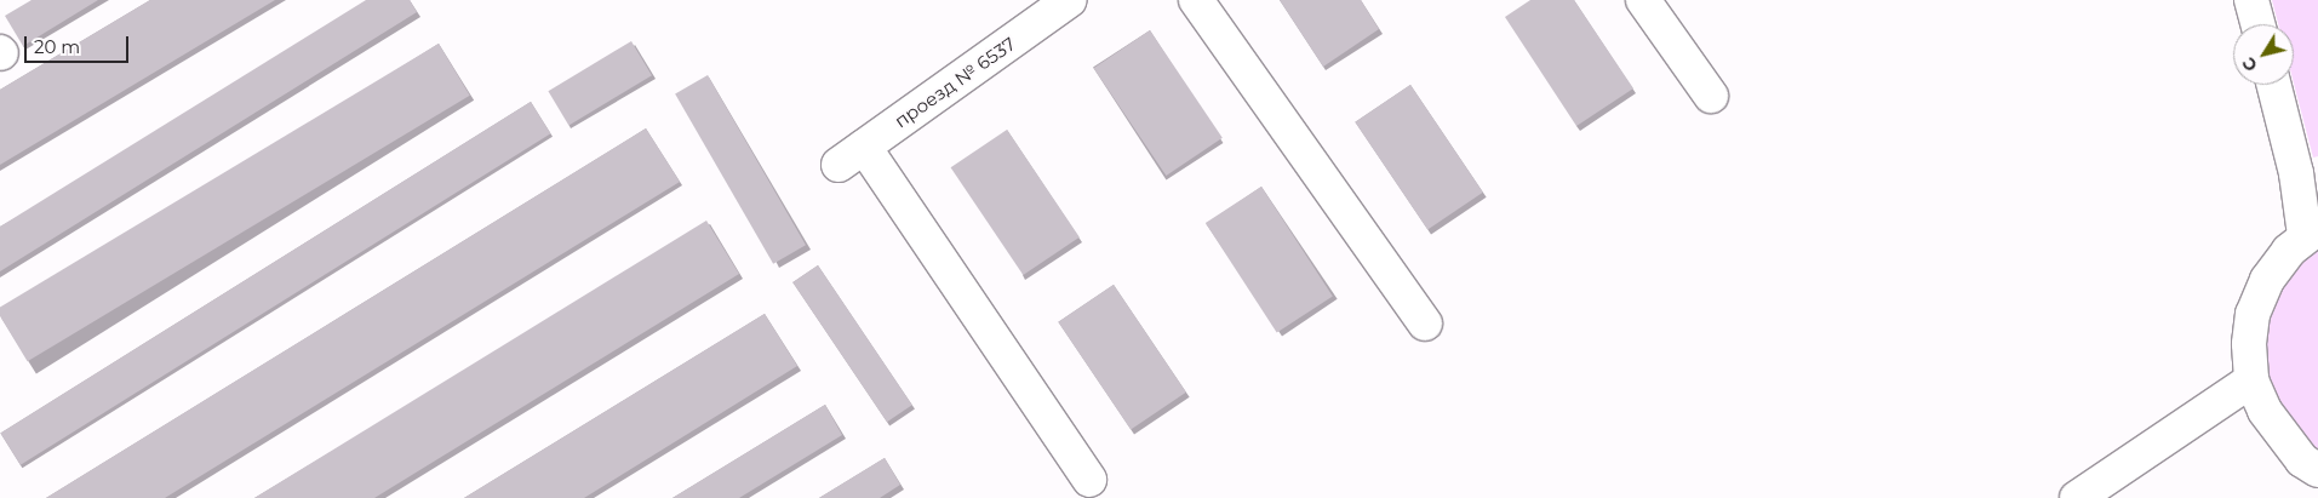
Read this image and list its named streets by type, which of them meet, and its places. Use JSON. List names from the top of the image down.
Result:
{
  "streets": {
    "street": ["проезд № 6537"]
  },
  "scale_bar": "20 m",
  "north": "bottom left"
}
